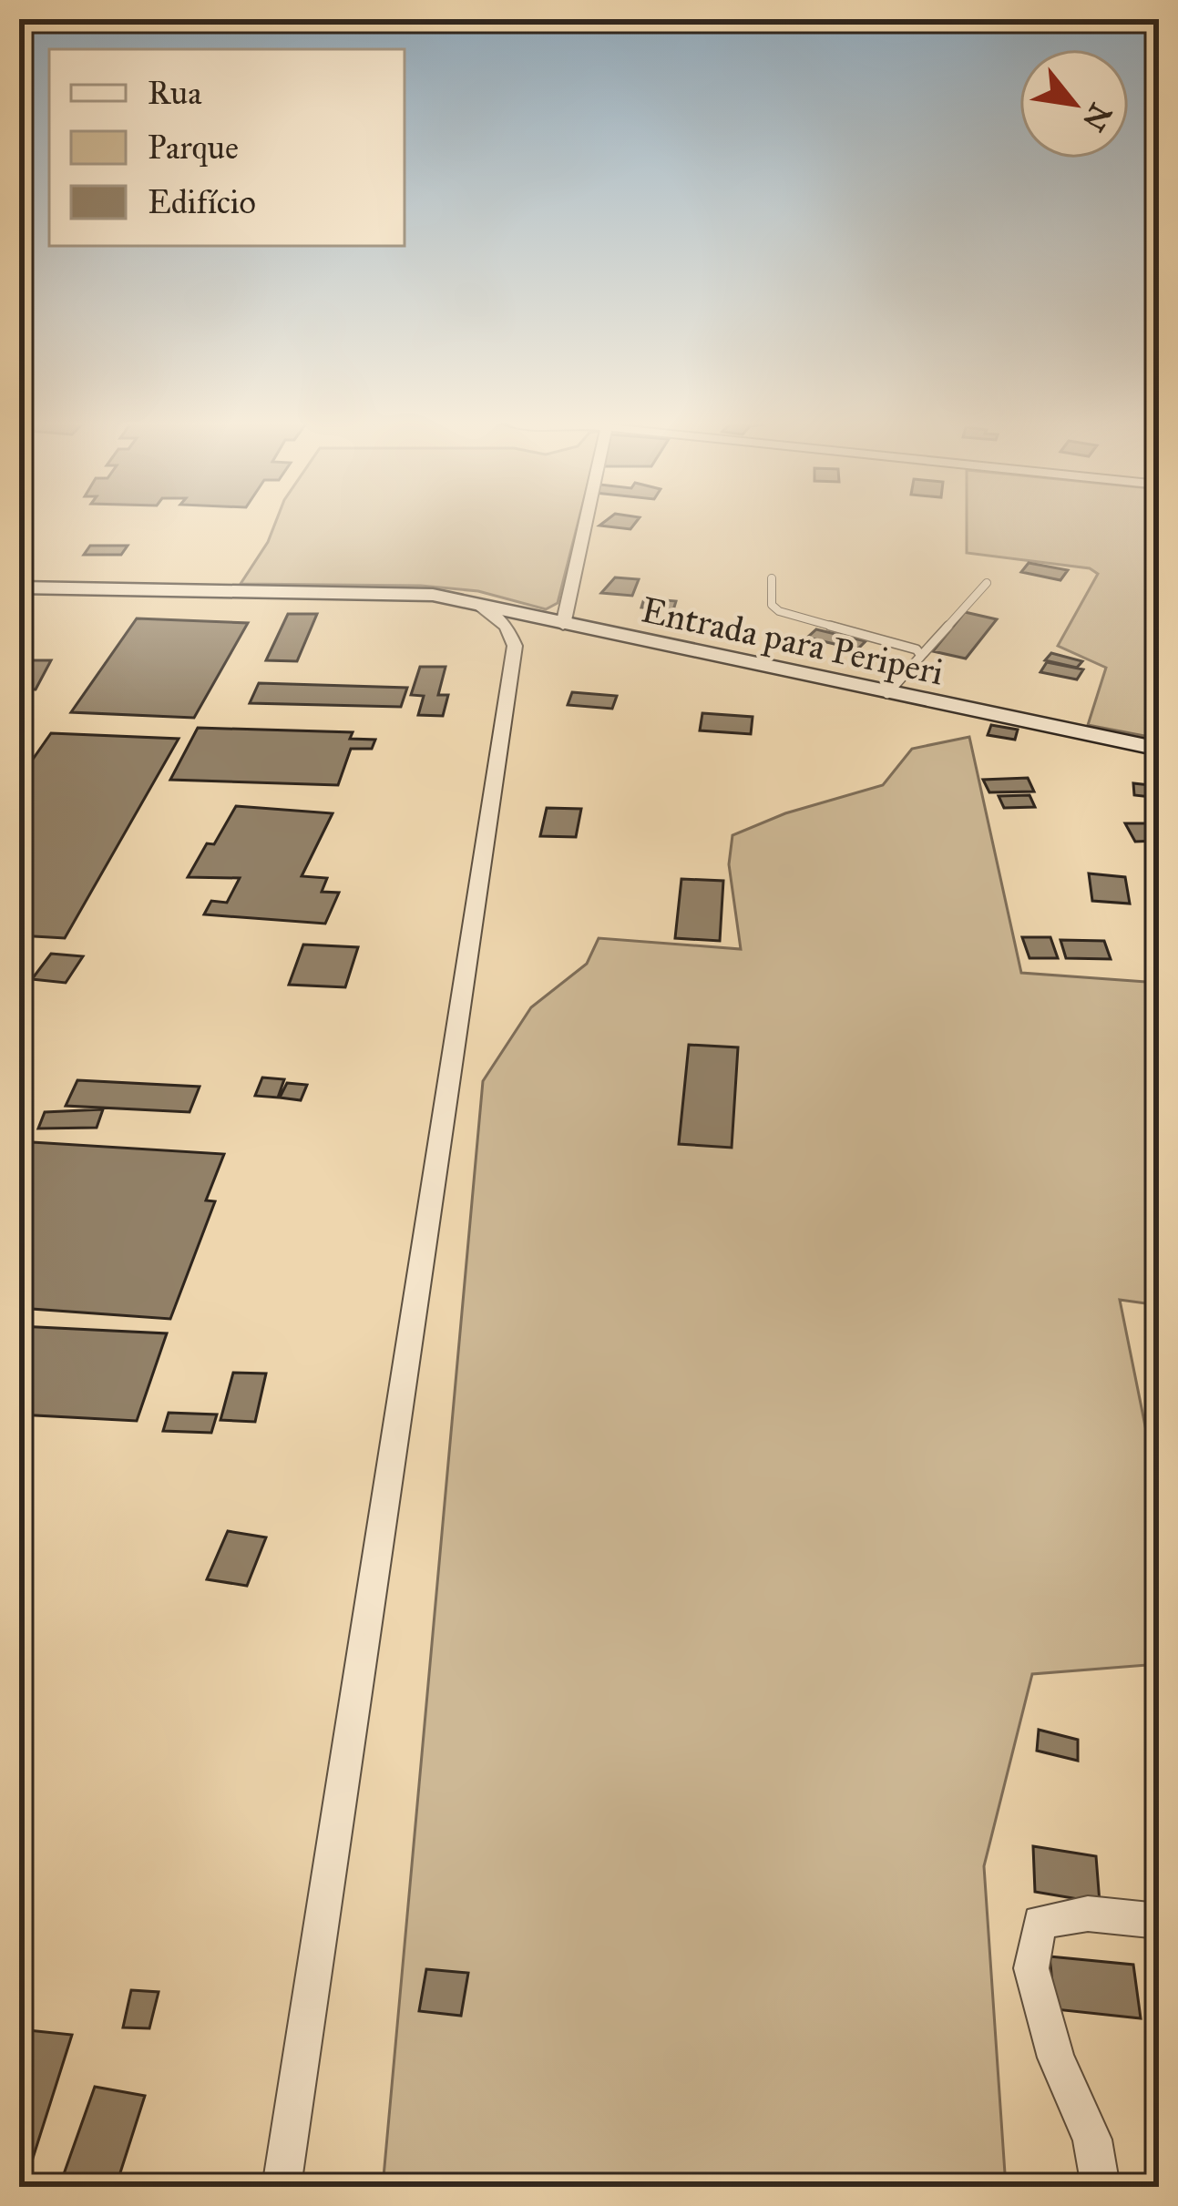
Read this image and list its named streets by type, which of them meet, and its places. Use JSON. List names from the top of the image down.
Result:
{
  "streets": {
    "main road": ["Entrada para Periperi"]
  },
  "legend": ["Rua", "Parque", "Edifício"],
  "north": "bottom right"
}
